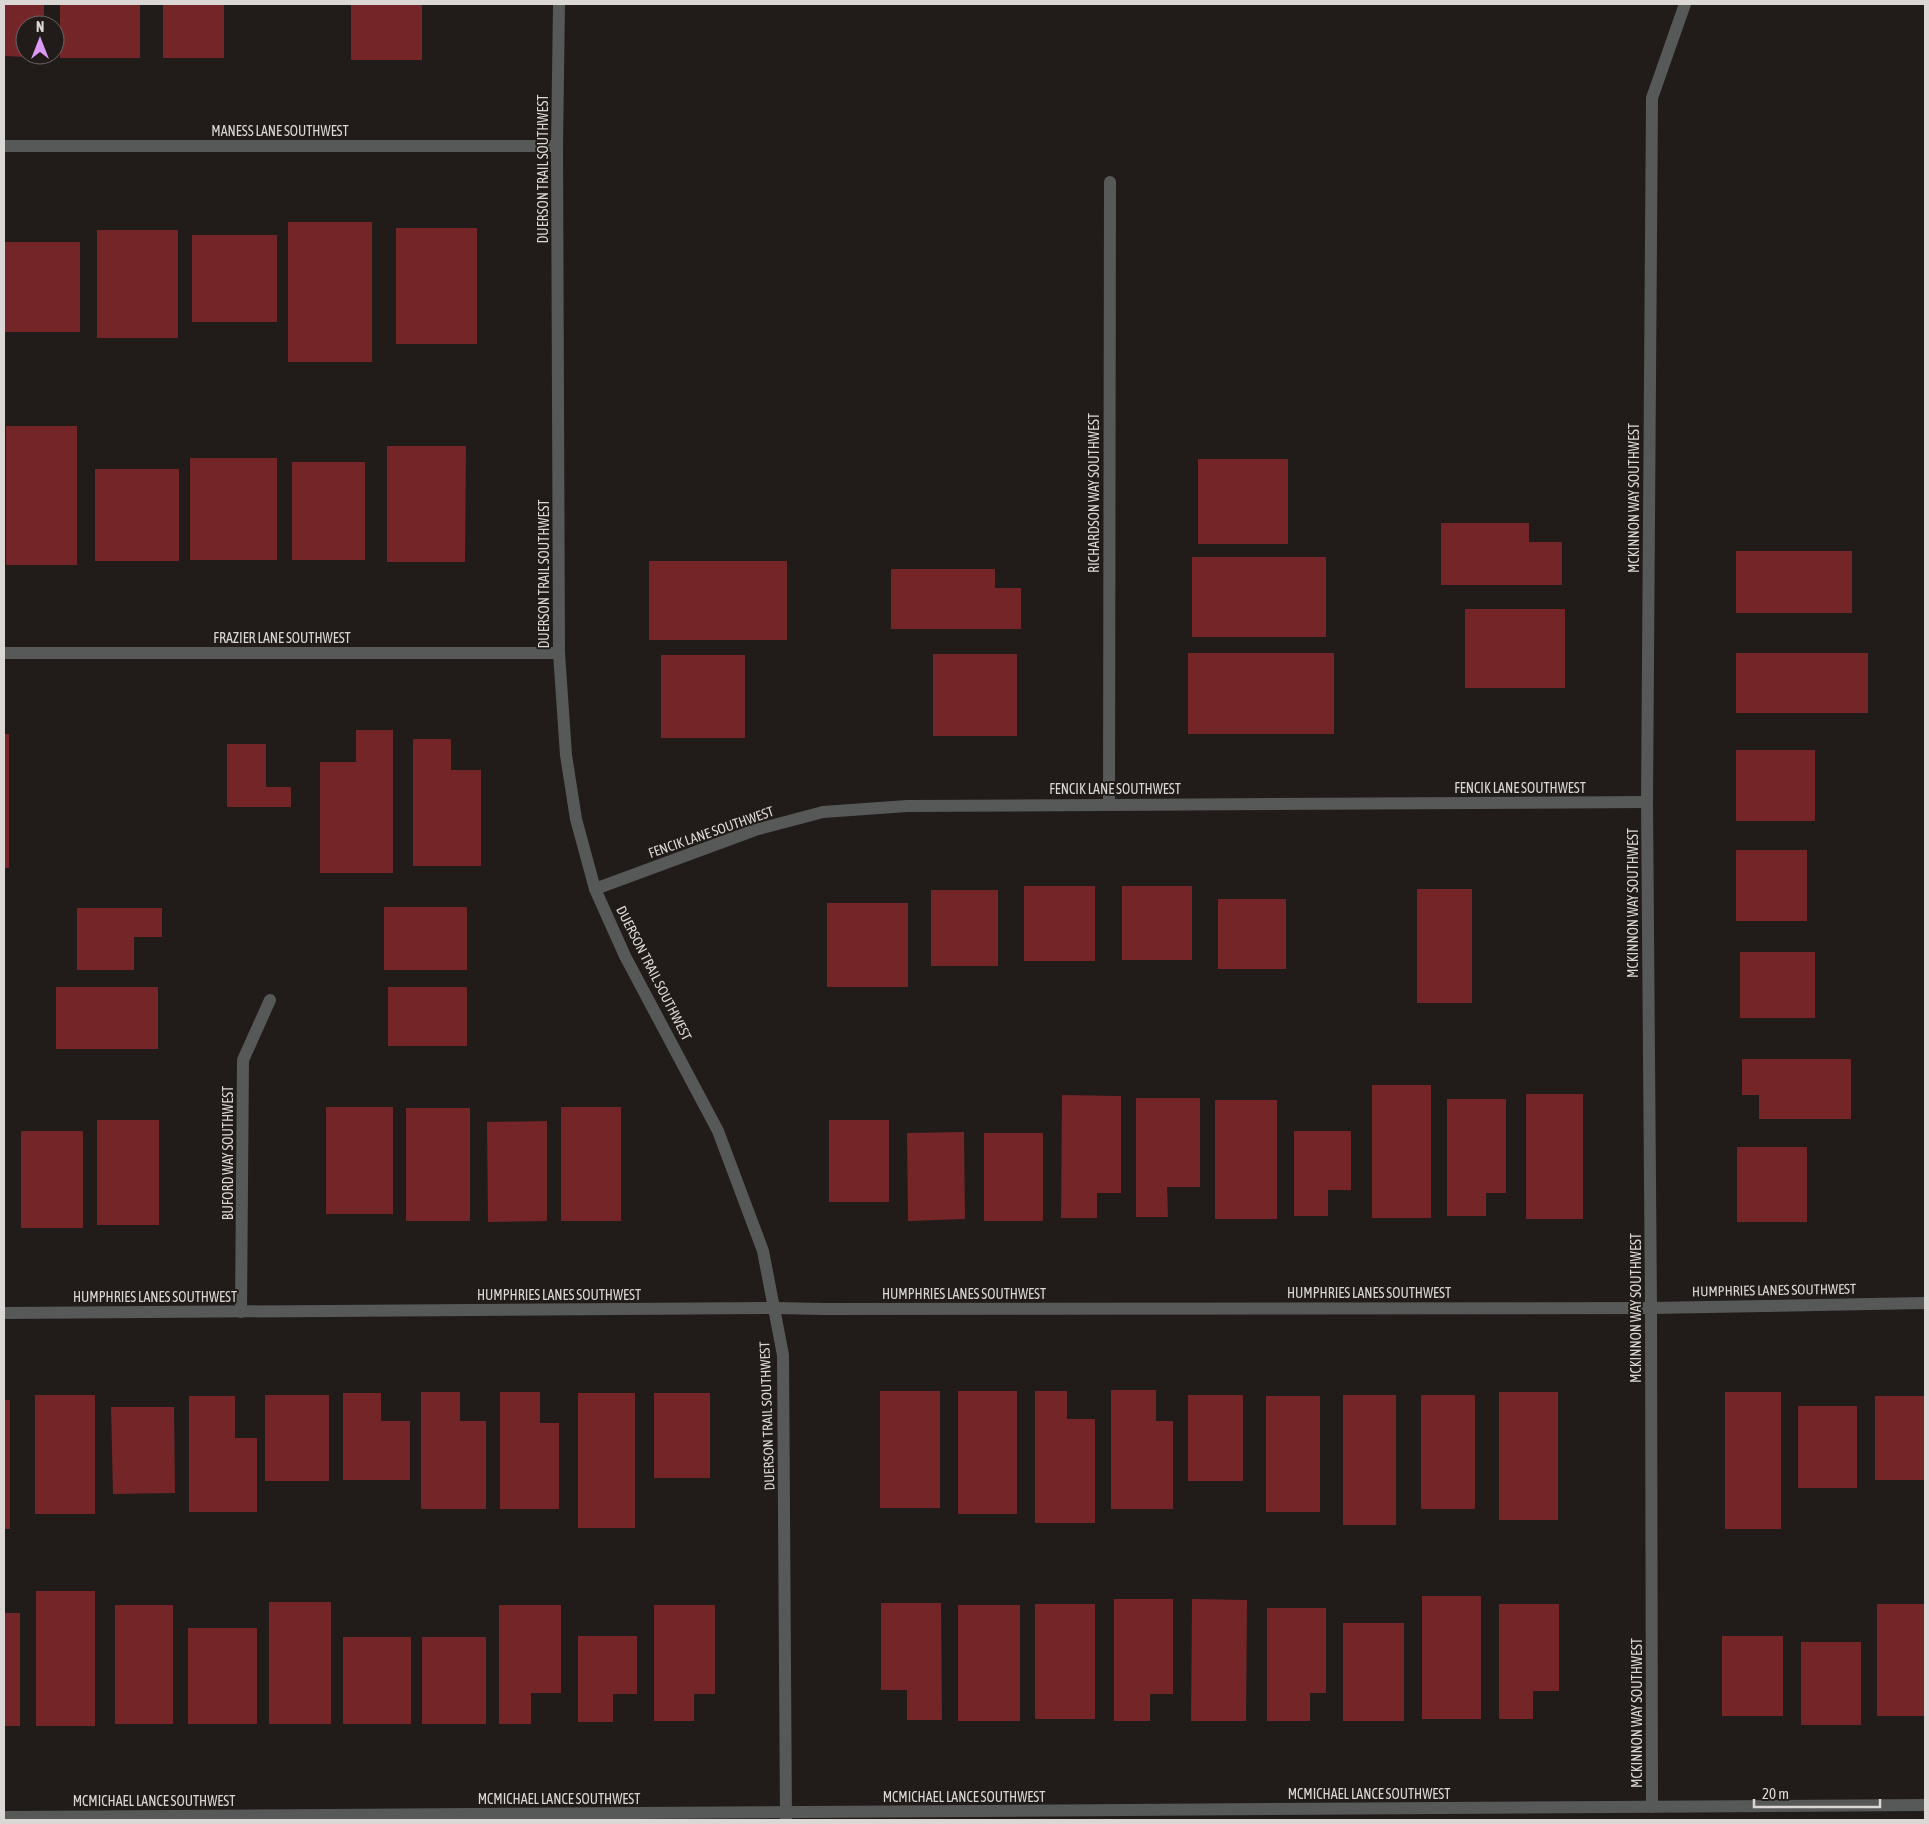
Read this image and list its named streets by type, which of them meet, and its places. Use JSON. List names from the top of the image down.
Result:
{
  "streets": {
    "street": [
      "MANESS LANE SOUTHWEST",
      "DUERSON TRAIL SOUTHWEST",
      "RICHARDSON WAY SOUTHWEST",
      "MCKINNON WAY SOUTHWEST",
      "FRAZIER LANE SOUTHWEST",
      "FENCIK LANE SOUTHWEST",
      "BUFORD WAY SOUTHWEST",
      "HUMPHRIES LANES SOUTHWEST",
      "MCMICHAEL LANCE SOUTHWEST"
    ]
  },
  "crossings": [
    ["MANESS LANE SOUTHWEST", "DUERSON TRAIL SOUTHWEST"],
    ["DUERSON TRAIL SOUTHWEST", "FRAZIER LANE SOUTHWEST"],
    ["DUERSON TRAIL SOUTHWEST", "FENCIK LANE SOUTHWEST"],
    ["DUERSON TRAIL SOUTHWEST", "HUMPHRIES LANES SOUTHWEST"],
    ["DUERSON TRAIL SOUTHWEST", "MCMICHAEL LANCE SOUTHWEST"],
    ["RICHARDSON WAY SOUTHWEST", "FENCIK LANE SOUTHWEST"],
    ["MCKINNON WAY SOUTHWEST", "FENCIK LANE SOUTHWEST"],
    ["MCKINNON WAY SOUTHWEST", "HUMPHRIES LANES SOUTHWEST"],
    ["MCKINNON WAY SOUTHWEST", "MCMICHAEL LANCE SOUTHWEST"],
    ["BUFORD WAY SOUTHWEST", "HUMPHRIES LANES SOUTHWEST"]
  ],
  "scale_bar": "20 m",
  "north": "top"
}
